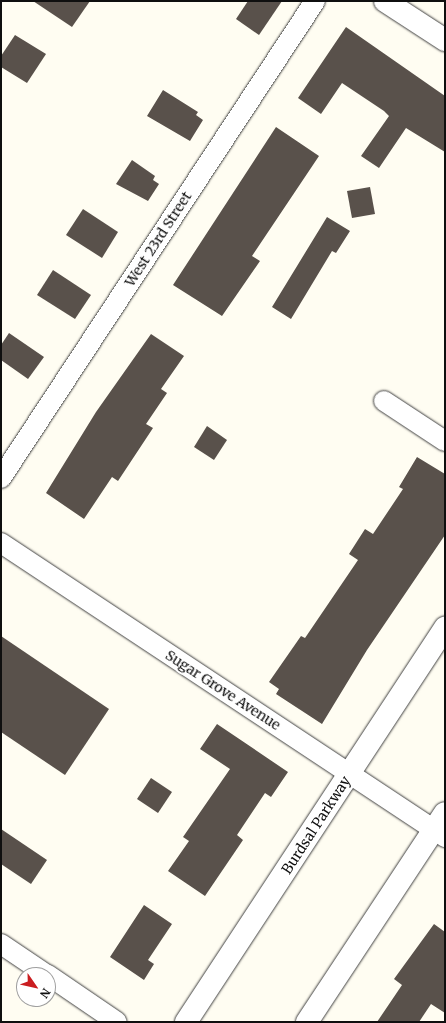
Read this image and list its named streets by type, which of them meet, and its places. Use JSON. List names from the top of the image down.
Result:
{
  "streets": {
    "street": ["West 23rd Street", "Sugar Grove Avenue", "Burdsal Parkway"]
  },
  "crossings": [
    ["Sugar Grove Avenue", "Burdsal Parkway"]
  ],
  "north": "bottom right"
}
